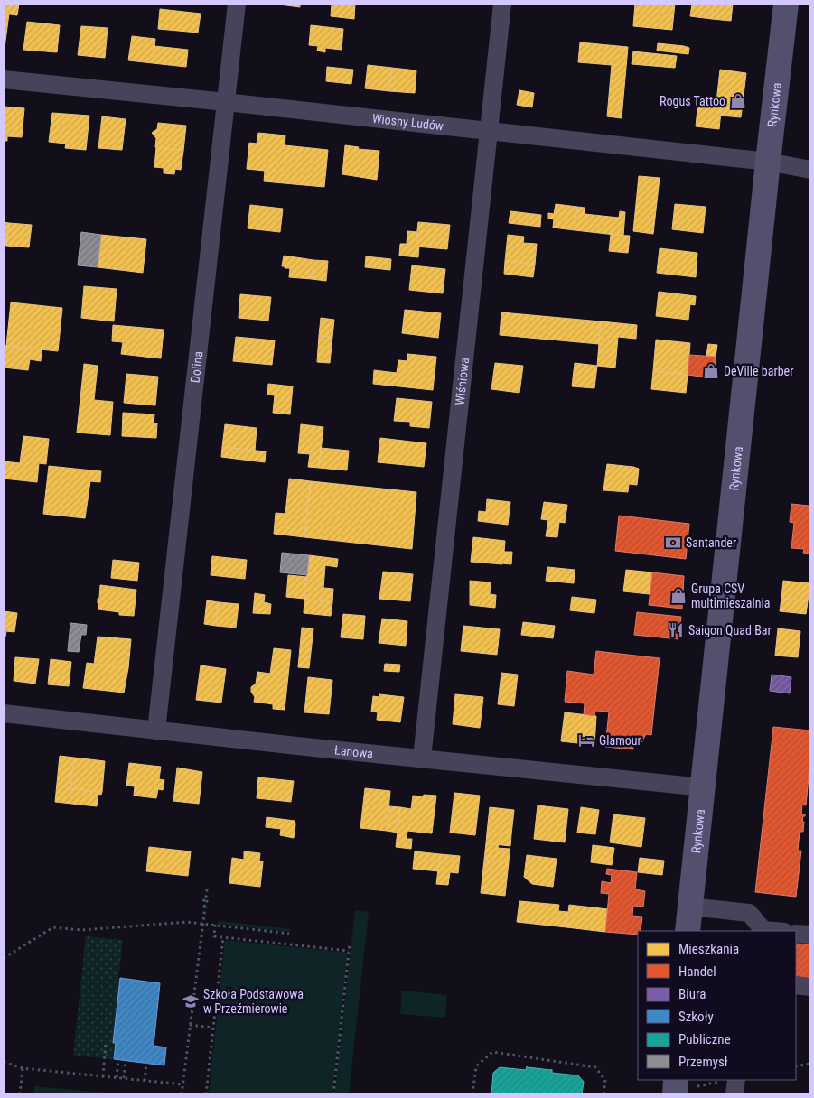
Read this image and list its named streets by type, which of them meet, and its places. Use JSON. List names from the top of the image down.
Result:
{
  "streets": {
    "street": [
      "Rynkowa",
      "Wiosny Ludów",
      "Dolina",
      "Wiśniowa",
      "Łanowa"
    ]
  },
  "crossings": [
    ["Rynkowa", "Wiosny Ludów"],
    ["Rynkowa", "Łanowa"],
    ["Wiosny Ludów", "Dolina"],
    ["Wiosny Ludów", "Wiśniowa"],
    ["Dolina", "Łanowa"],
    ["Wiśniowa", "Łanowa"]
  ],
  "places": {
    "shop": ["Rogus Tattoo", "DeVille barber", "Grupa CSV multimieszalnia"],
    "bank": ["Santander"],
    "restaurant": ["Saigon Quad Bar"],
    "hotel": ["Glamour"],
    "school or university": ["Szkoła Podstawowa w Przeźmierowie"]
  },
  "legend": [
    "Mieszkania",
    "Handel",
    "Biura",
    "Szkoły",
    "Publiczne",
    "Przemysł"
  ]
}
